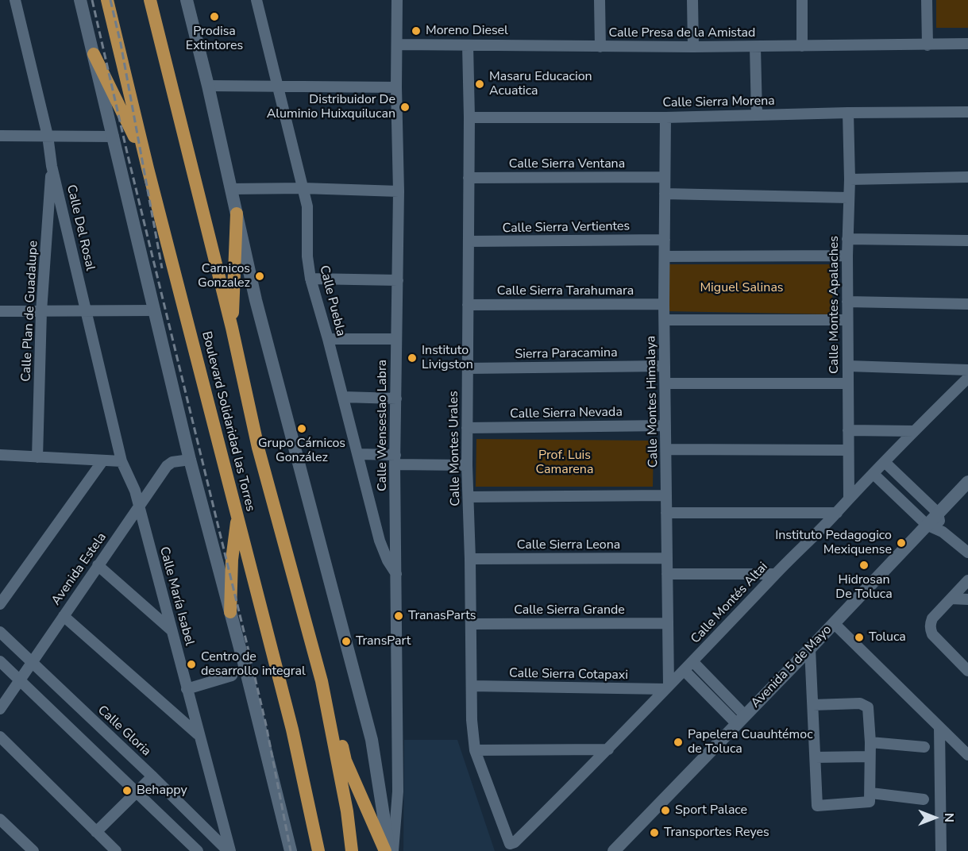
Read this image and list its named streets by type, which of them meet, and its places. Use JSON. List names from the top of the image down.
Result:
{
  "streets": {
    "highway": ["Boulevard Solidaridad las Torres"],
    "main road": ["Avenida 5 de Mayo"],
    "street": [
      "Calle Presa de la Amistad",
      "Calle Sierra Morena",
      "Calle Sierra Ventana",
      "Calle Del Rosal",
      "Calle Sierra Vertientes",
      "Calle Sierra Tarahumara",
      "Calle Puebla",
      "Calle Montes Apalaches",
      "Calle Plan de Guadalupe",
      "Sierra Paracamina",
      "Calle Montes Himalaya",
      "Calle Sierra Nevada",
      "Calle Wenseslao Labra",
      "Calle Montes Urales",
      "Calle Sierra Leona",
      "Avenida Estela",
      "Calle María Isabel",
      "Calle Montés Altai",
      "Calle Sierra Grande",
      "Calle Sierra Cotapaxi",
      "Calle Gloria"
    ]
  },
  "crossings": [
    ["Calle Presa de la Amistad", "Calle Wenseslao Labra"],
    ["Calle Presa de la Amistad", "Calle Montes Urales"],
    ["Calle Sierra Morena", "Calle Montes Apalaches"],
    ["Calle Sierra Morena", "Calle Montes Himalaya"],
    ["Calle Sierra Morena", "Calle Montes Urales"],
    ["Calle Sierra Ventana", "Calle Montes Himalaya"],
    ["Calle Sierra Ventana", "Calle Montes Urales"],
    ["Calle Del Rosal", "Calle Plan de Guadalupe"],
    ["Calle Del Rosal", "Calle María Isabel"],
    ["Calle Sierra Vertientes", "Calle Montes Himalaya"],
    ["Calle Sierra Vertientes", "Calle Montes Urales"],
    ["Calle Sierra Tarahumara", "Calle Montes Himalaya"],
    ["Calle Sierra Tarahumara", "Calle Montes Urales"],
    ["Calle Puebla", "Calle Wenseslao Labra"],
    ["Calle Montes Apalaches", "Calle Montés Altai"],
    ["Sierra Paracamina", "Calle Montes Himalaya"],
    ["Sierra Paracamina", "Calle Montes Urales"],
    ["Calle Montes Himalaya", "Calle Sierra Nevada"],
    ["Calle Montes Himalaya", "Calle Sierra Leona"],
    ["Calle Montes Himalaya", "Calle Montés Altai"],
    ["Calle Montes Himalaya", "Calle Sierra Grande"],
    ["Calle Montes Himalaya", "Calle Sierra Cotapaxi"],
    ["Calle Sierra Nevada", "Calle Montes Urales"],
    ["Calle Montes Urales", "Calle Sierra Leona"],
    ["Calle Montes Urales", "Calle Montés Altai"],
    ["Calle Montes Urales", "Calle Sierra Grande"],
    ["Calle Montes Urales", "Calle Sierra Cotapaxi"],
    ["Avenida Estela", "Calle María Isabel"],
    ["Avenida Estela", "Calle Gloria"],
    ["Calle María Isabel", "Calle Gloria"],
    ["Calle Montés Altai", "Calle Sierra Cotapaxi"]
  ],
  "parks": ["Miguel Salinas", "Prof. Luis Camarena"],
  "places": [
    "Prodisa Extintores",
    "Moreno Diesel",
    "Masaru Educacion Acuatica",
    "Distribuidor De Aluminio Huixquilucan",
    "Carnicos Gonzalez",
    "Instituto Livigston",
    "Grupo Cárnicos González",
    "Instituto Pedagogico Mexiquense",
    "Hidrosan De Toluca",
    "TranasParts",
    "Toluca",
    "TransPart",
    "Centro de desarrollo integral",
    "Papelera Cuauhtémoc de Toluca",
    "Behappy",
    "Sport Palace",
    "Transportes Reyes"
  ],
  "north": "right"
}
